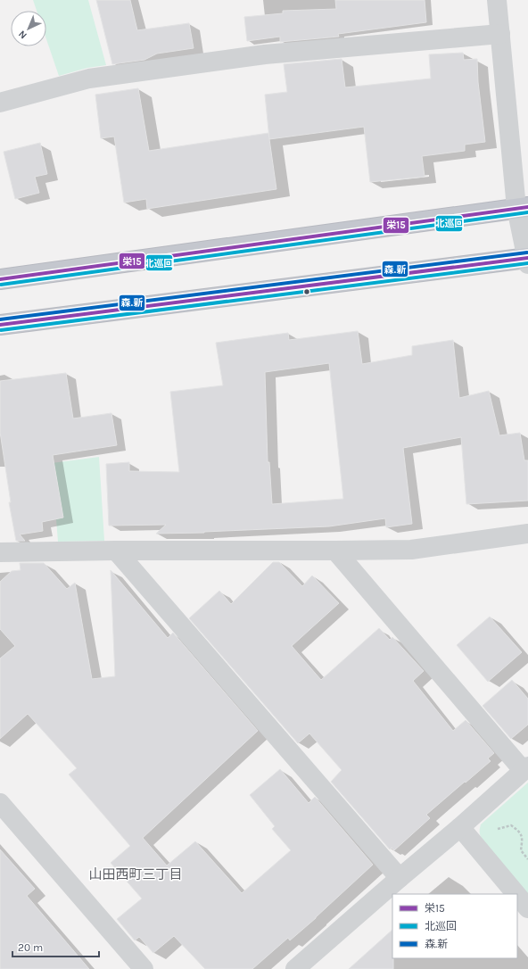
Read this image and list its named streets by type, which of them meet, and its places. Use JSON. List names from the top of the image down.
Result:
{
  "districts": ["山田西町三丁目"],
  "lines": ["transit line 栄15", "transit line 北巡回", "transit line 森.新"],
  "legend": ["栄15", "北巡回", "森.新"],
  "scale_bar": "20 m",
  "north": "bottom left"
}
